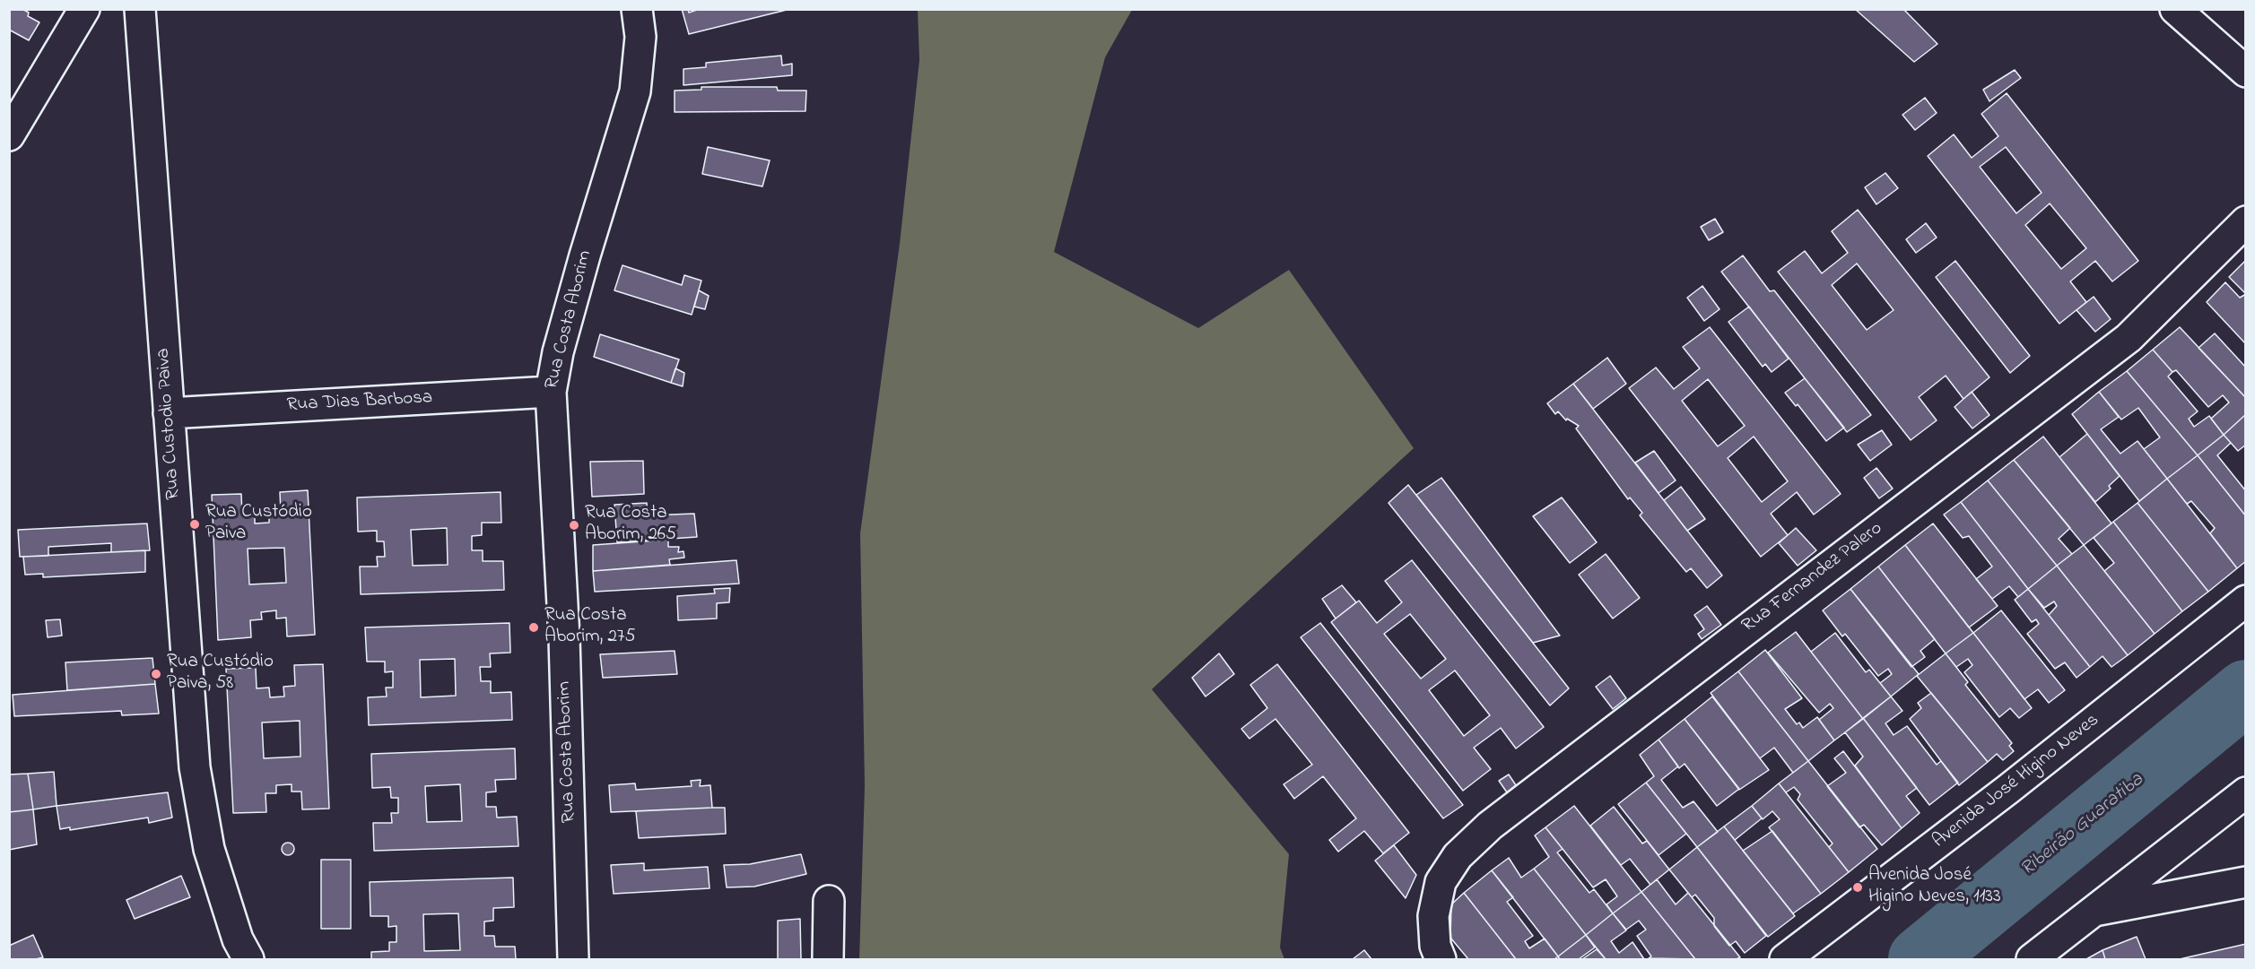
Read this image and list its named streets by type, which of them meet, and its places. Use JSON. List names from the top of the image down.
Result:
{
  "streets": {
    "street": [
      "Rua Costa Aborim",
      "Rua Dias Barbosa",
      "Rua Custodio Paiva",
      "Rua Fernandez Palero",
      "Avenida José Higino Neves"
    ]
  },
  "crossings": [
    ["Rua Costa Aborim", "Rua Dias Barbosa"],
    ["Rua Dias Barbosa", "Rua Custodio Paiva"]
  ],
  "water": ["Ribeirão Guaratiba"],
  "places": [
    "Rua Custódio Paiva",
    "Rua Costa Aborim, 265",
    "Rua Costa Aborim, 275",
    "Rua Custódio Paiva, 58",
    "Avenida José Higino Neves, 1133"
  ]
}
